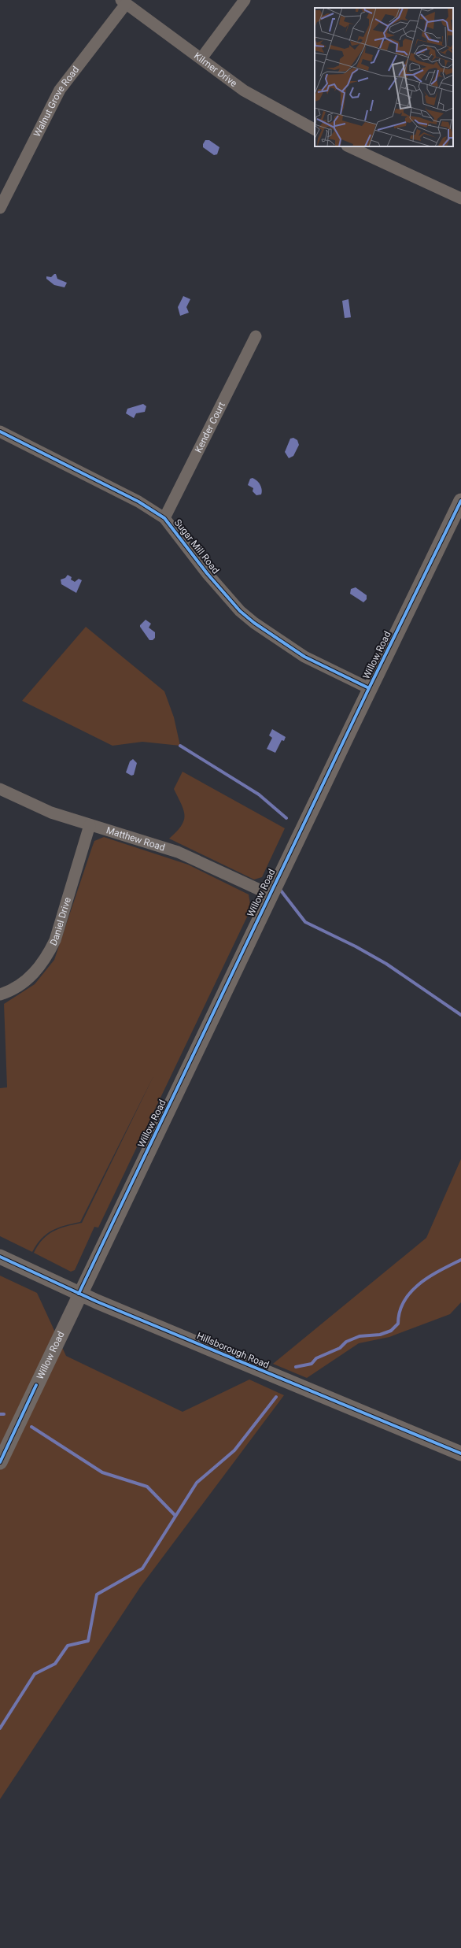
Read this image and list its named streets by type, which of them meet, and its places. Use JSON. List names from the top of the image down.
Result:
{
  "streets": {
    "street": [
      "Kilmer Drive",
      "Walnut Grove Road",
      "Kender Court",
      "Sugar Mill Road",
      "Willow Road",
      "Matthew Road",
      "Daniel Drive",
      "Hillsborough Road"
    ]
  },
  "crossings": [
    ["Kilmer Drive", "Walnut Grove Road"],
    ["Kender Court", "Sugar Mill Road"],
    ["Sugar Mill Road", "Willow Road"],
    ["Willow Road", "Matthew Road"],
    ["Willow Road", "Hillsborough Road"],
    ["Matthew Road", "Daniel Drive"]
  ]
}
